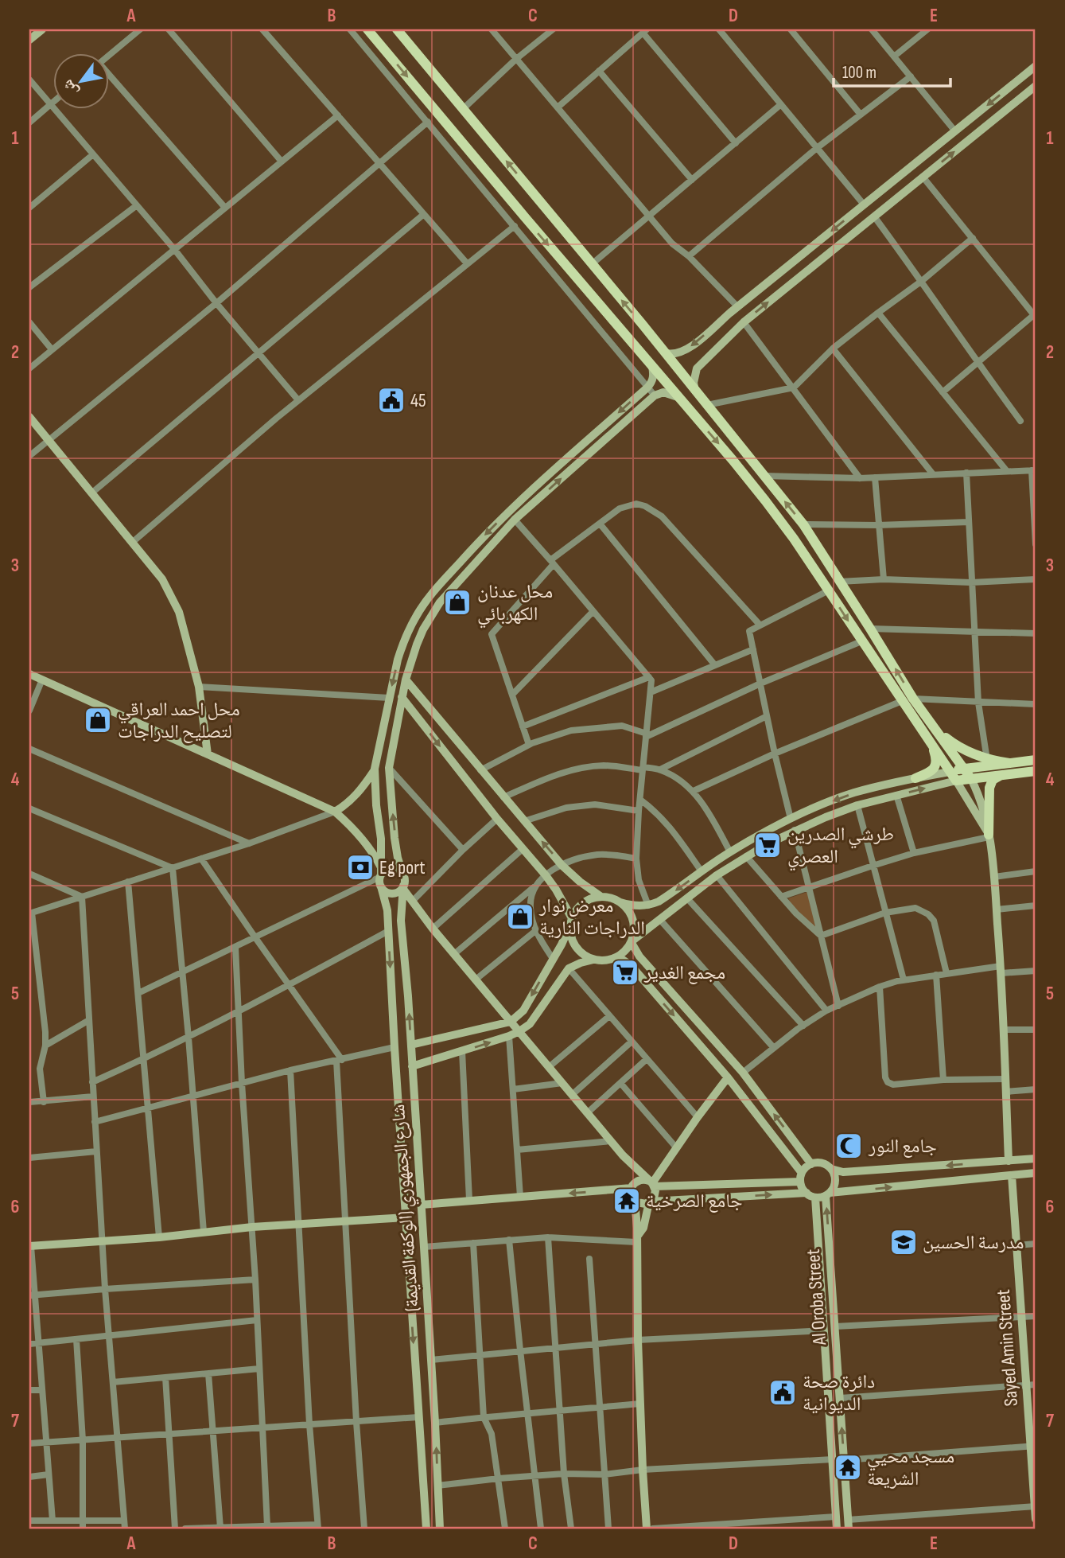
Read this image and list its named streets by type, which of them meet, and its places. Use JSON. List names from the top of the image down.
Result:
{
  "streets": {
    "street": ["شارع الجمهوري (الوكفة القديمة)", "Al Oroba Street", "Sayed Amin Street"]
  },
  "places": {
    "public building": ["45", "دائرة صحة الديوانية"],
    "shop": ["محل عدنان الكهربائي", "محل احمد العراقي لتصليح الدراجات", "معرض نوار الدراجات النارية"],
    "supermarket": ["طرشي الصدرين العصري", "مجمع الغدير"],
    "bank": ["Eg port"],
    "mosque": ["جامع النور"],
    "temple": ["جامع الصرخية", "مسجد محيي الشريعة"],
    "school or university": ["مدرسة الحسين"]
  },
  "scale_bar": "100 m",
  "north": "bottom left",
  "grid": {
    "columns": [
      "A",
      "B",
      "C",
      "D",
      "E"
    ],
    "rows": [
      "1",
      "2",
      "3",
      "4",
      "5",
      "6",
      "7"
    ]
  }
}
